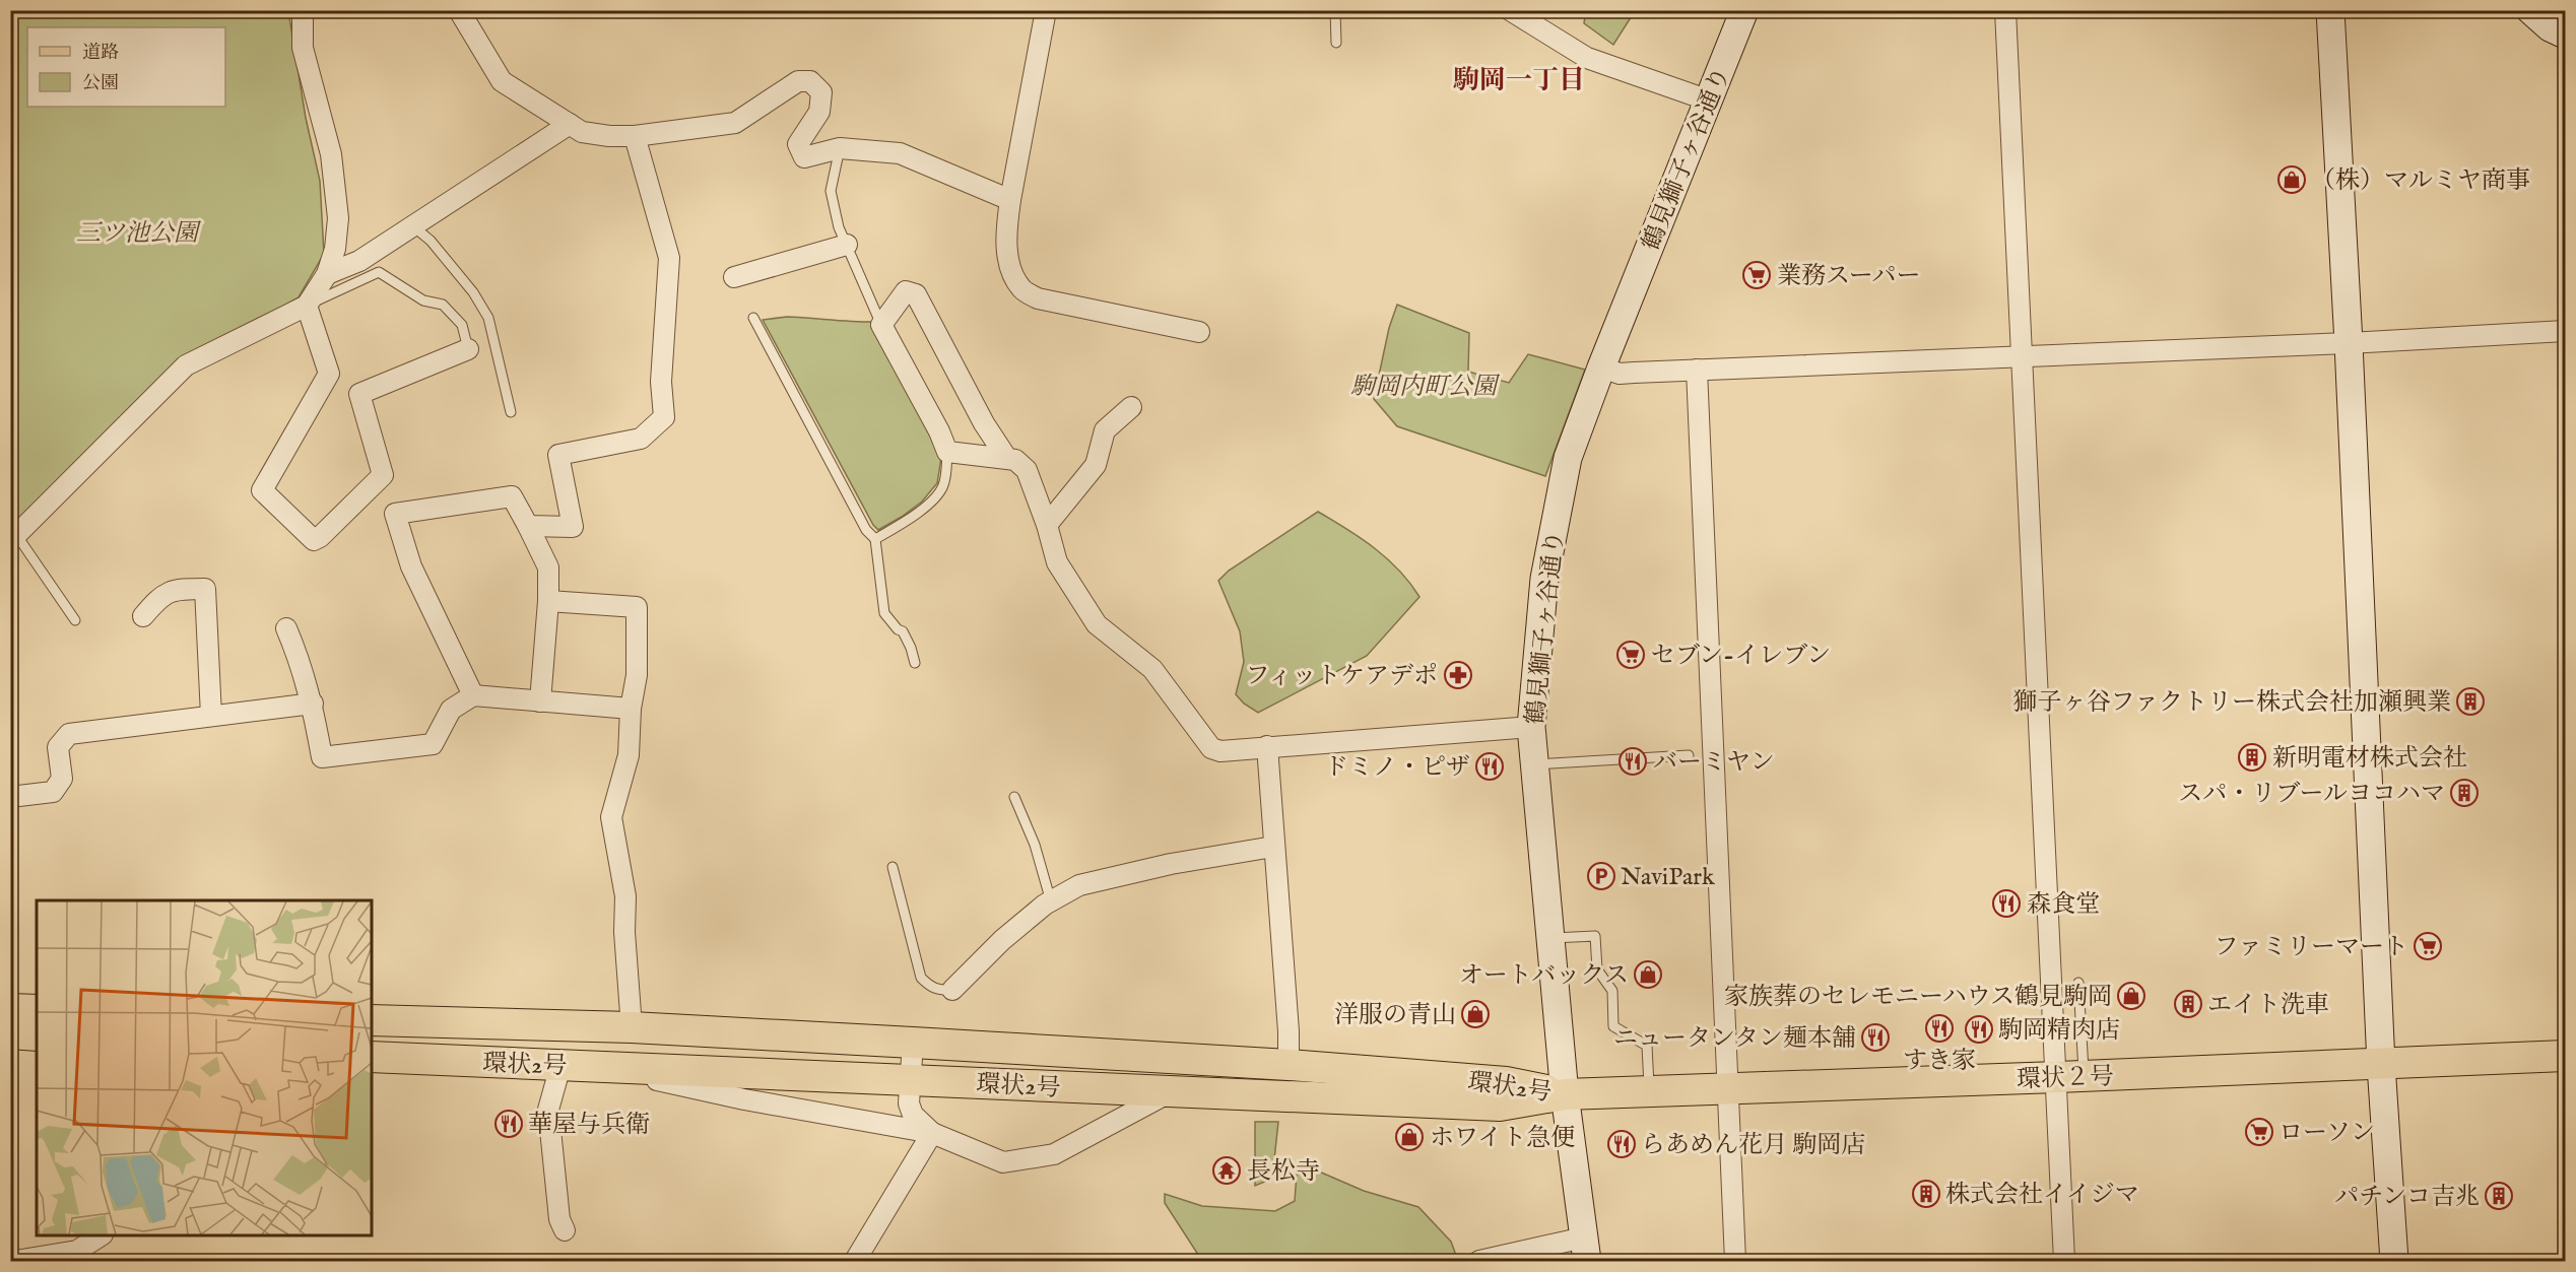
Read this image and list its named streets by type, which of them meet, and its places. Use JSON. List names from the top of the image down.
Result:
{
  "streets": {
    "main road": ["環状2号", "環状２号"],
    "street": ["鶴見獅子ヶ谷通り"]
  },
  "crossings": [
    ["鶴見獅子ヶ谷通り", "環状2号"],
    ["鶴見獅子ヶ谷通り", "環状２号"],
    ["環状2号", "環状２号"]
  ],
  "districts": ["駒岡一丁目"],
  "parks": ["三ツ池公園", "駒岡内町公園"],
  "places": {
    "shop": [
      "（株）マルミヤ商事",
      "オートバックス",
      "家族葬のセレモニーハウス鶴見駒岡",
      "洋服の青山",
      "ホワイト急便"
    ],
    "supermarket": [
      "業務スーパー",
      "セブン-イレブン",
      "ファミリーマート",
      "ローソン"
    ],
    "pharmacy": ["フィットケアデポ"],
    "building": [
      "獅子ヶ谷ファクトリー株式会社加瀬興業",
      "新明電材株式会社",
      "スパ・リブールヨコハマ",
      "エイト洗車",
      "株式会社イイジマ",
      "パチンコ吉兆"
    ],
    "restaurant": [
      "バーミヤン",
      "ドミノ・ピザ",
      "森食堂",
      "すき家",
      "駒岡精肉店",
      "ニュータンタン麺本舗",
      "華屋与兵衛",
      "らあめん花月 駒岡店"
    ],
    "parking": ["NaviPark"],
    "temple": ["長松寺"]
  },
  "legend": ["道路", "公園"]
}
